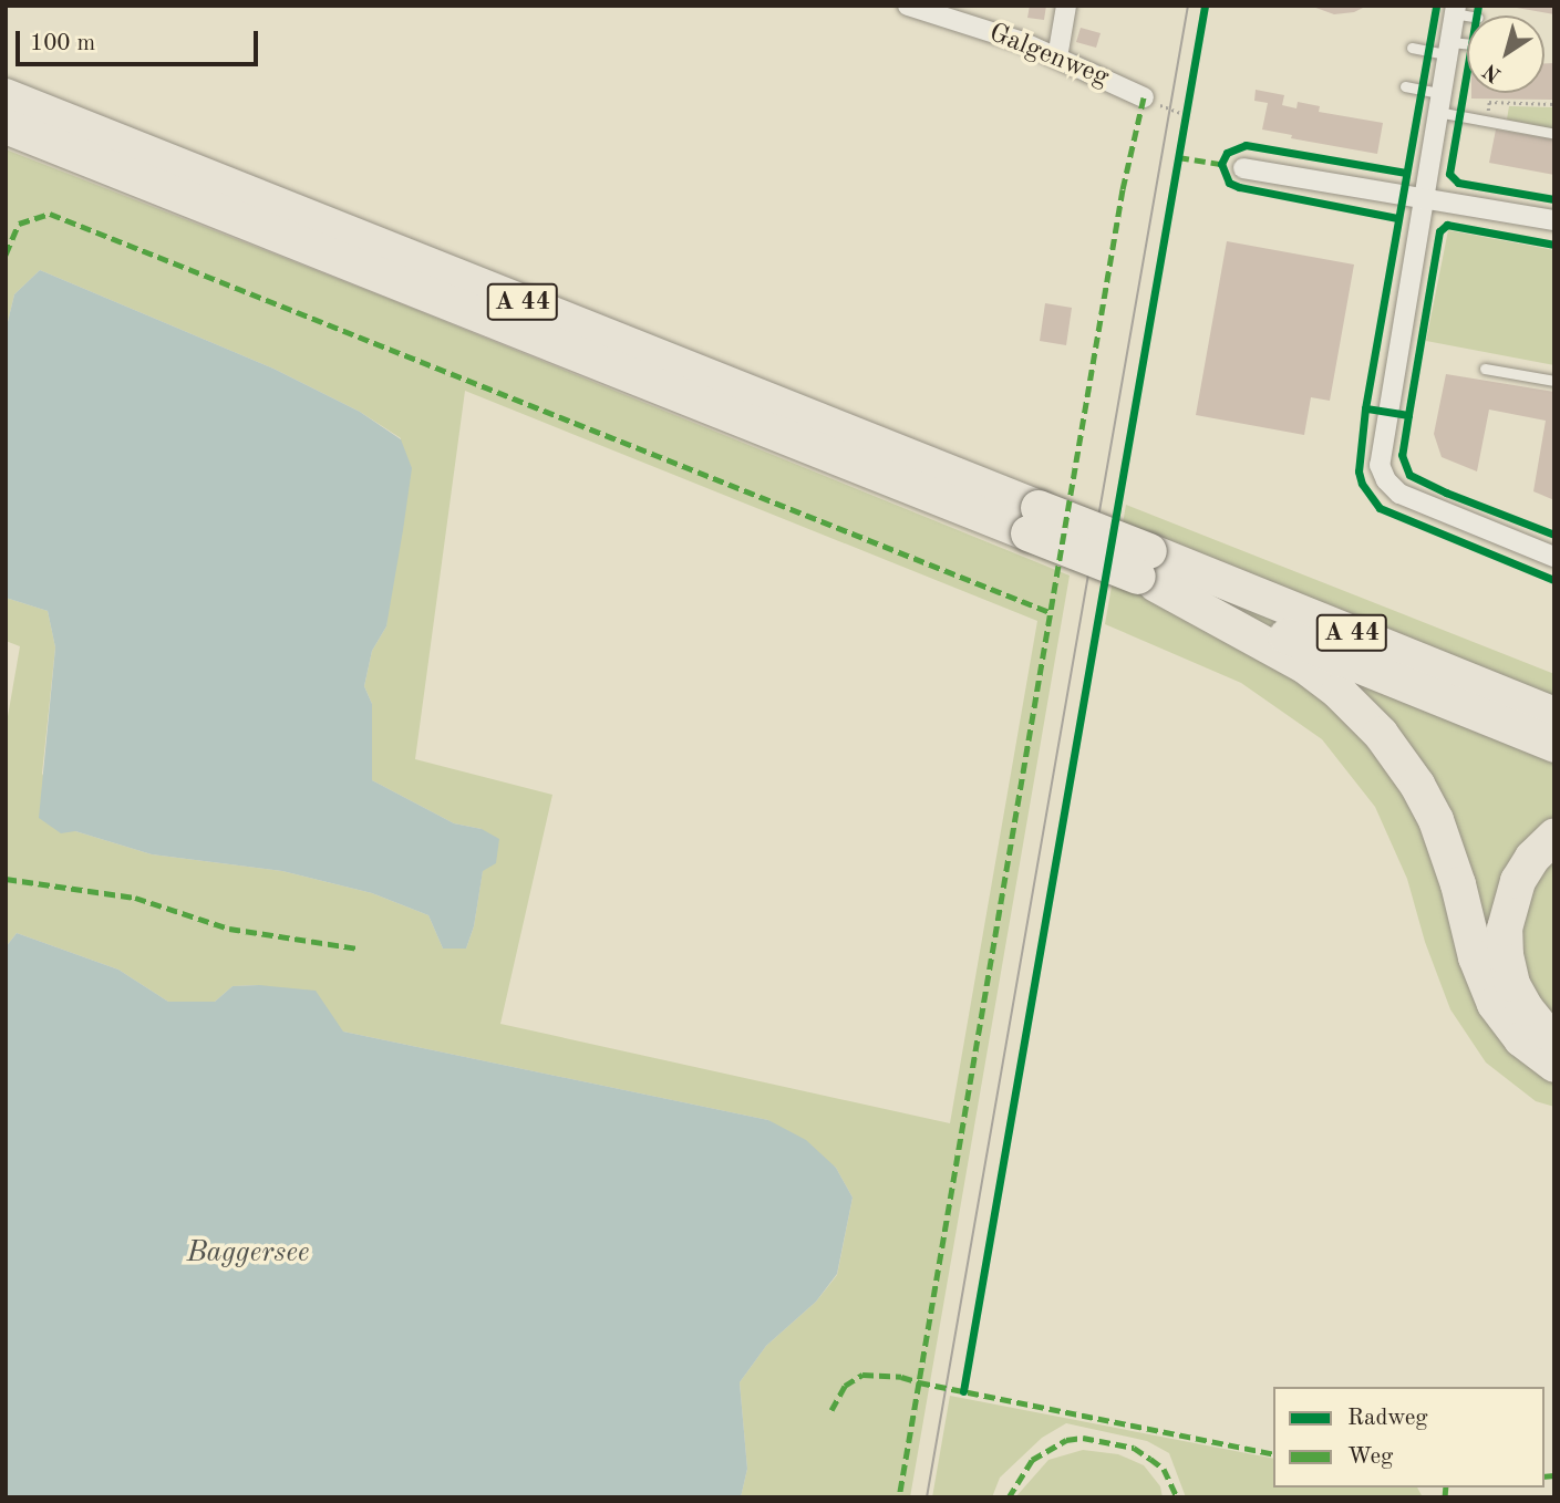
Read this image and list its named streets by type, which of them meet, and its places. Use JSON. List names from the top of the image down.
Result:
{
  "streets": {
    "highway": ["A 44"],
    "street": ["Galgenweg"]
  },
  "water": ["Baggersee"],
  "legend": ["Radweg", "Weg"],
  "scale_bar": "100 m",
  "north": "bottom left"
}
